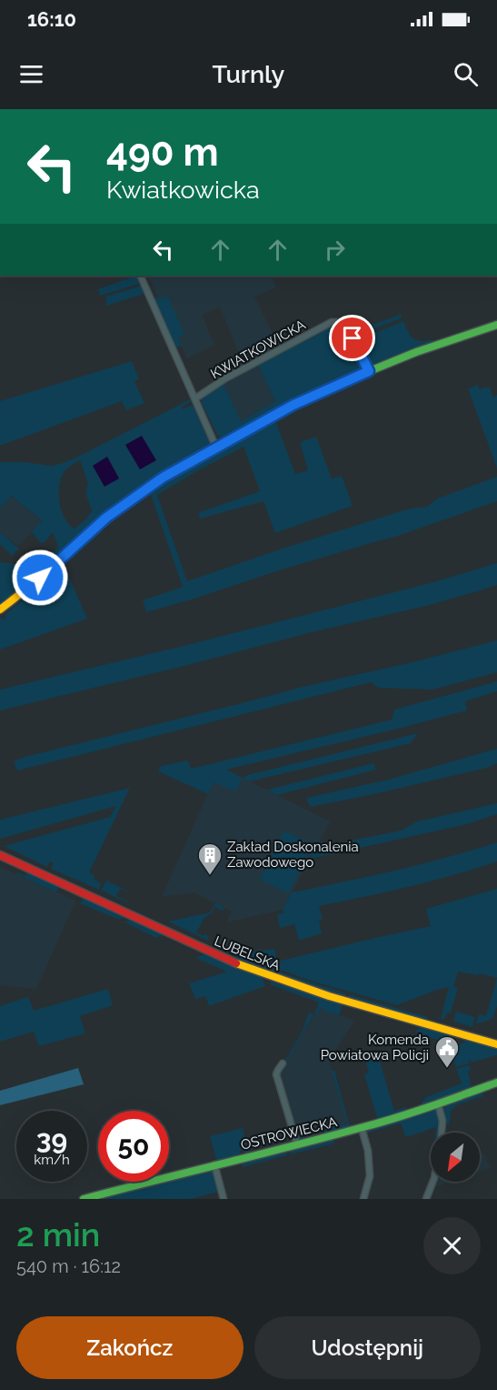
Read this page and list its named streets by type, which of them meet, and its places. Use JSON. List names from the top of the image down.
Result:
{
  "streets": {
    "street": ["KWIATKOWICKA", "LUBELSKA", "OSTROWIECKA"]
  },
  "places": {
    "building": ["Zakład Doskonalenia Zawodowego"],
    "public building": ["Komenda Powiatowa Policji"]
  },
  "north": "bottom left",
  "page": {
    "status": "16:10",
    "header": "Turnly",
    "turn": ["490 m", "Kwiatkowicka"],
    "speed": "39 km/h",
    "limit": "50",
    "heading": ["2 min", "540 m · 16:12"],
    "buttons": ["Zakończ", "Udostępnij"]
  }
}
